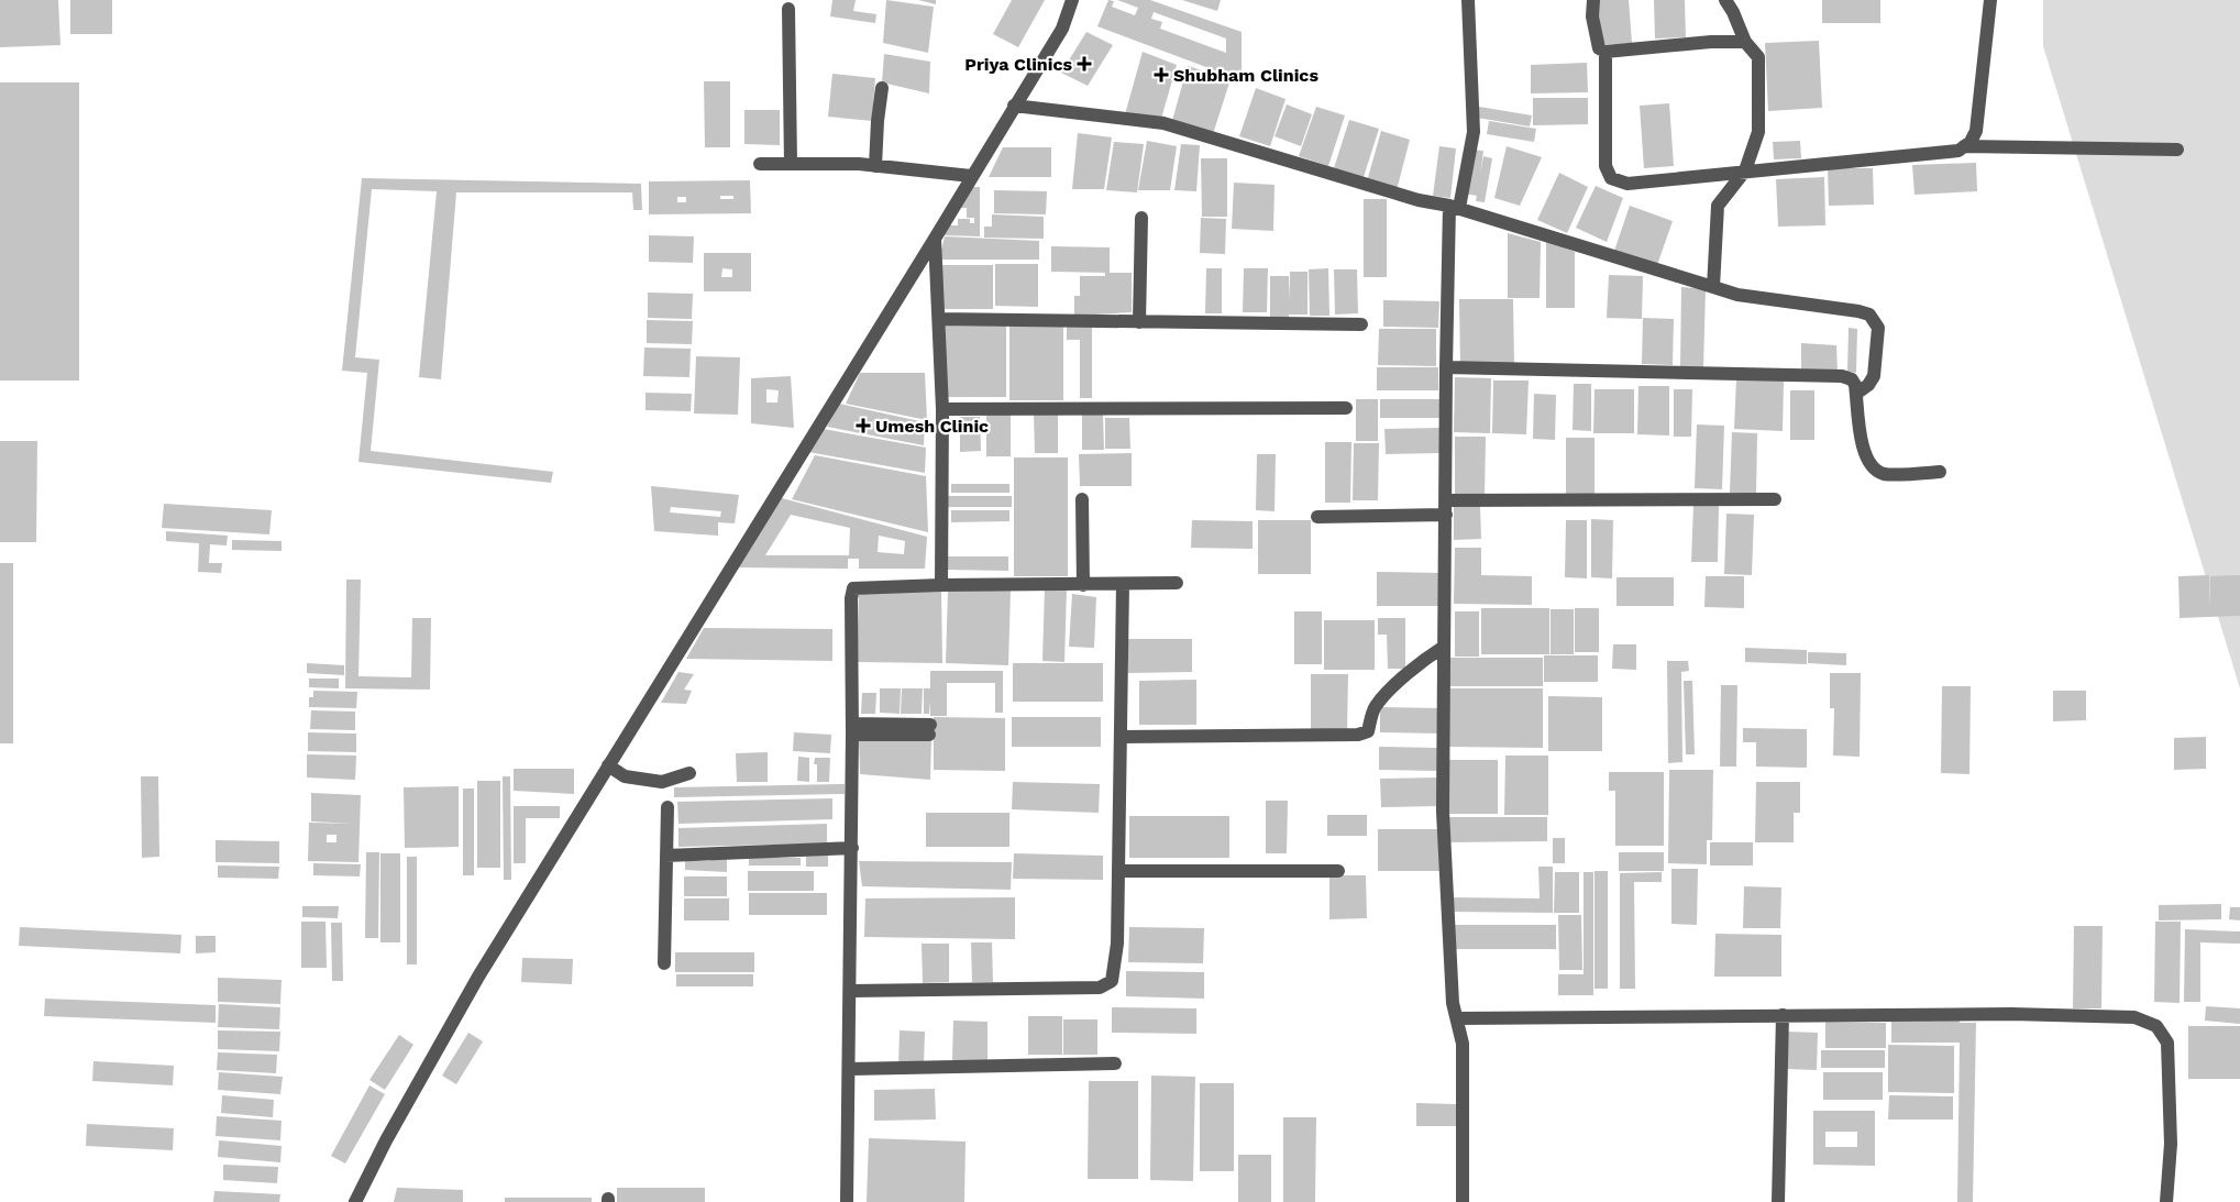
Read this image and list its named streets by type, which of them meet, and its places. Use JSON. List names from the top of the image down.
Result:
{
  "places": {
    "health": ["Priya Clinics", "Shubham Clinics", "Umesh Clinic"]
  }
}
